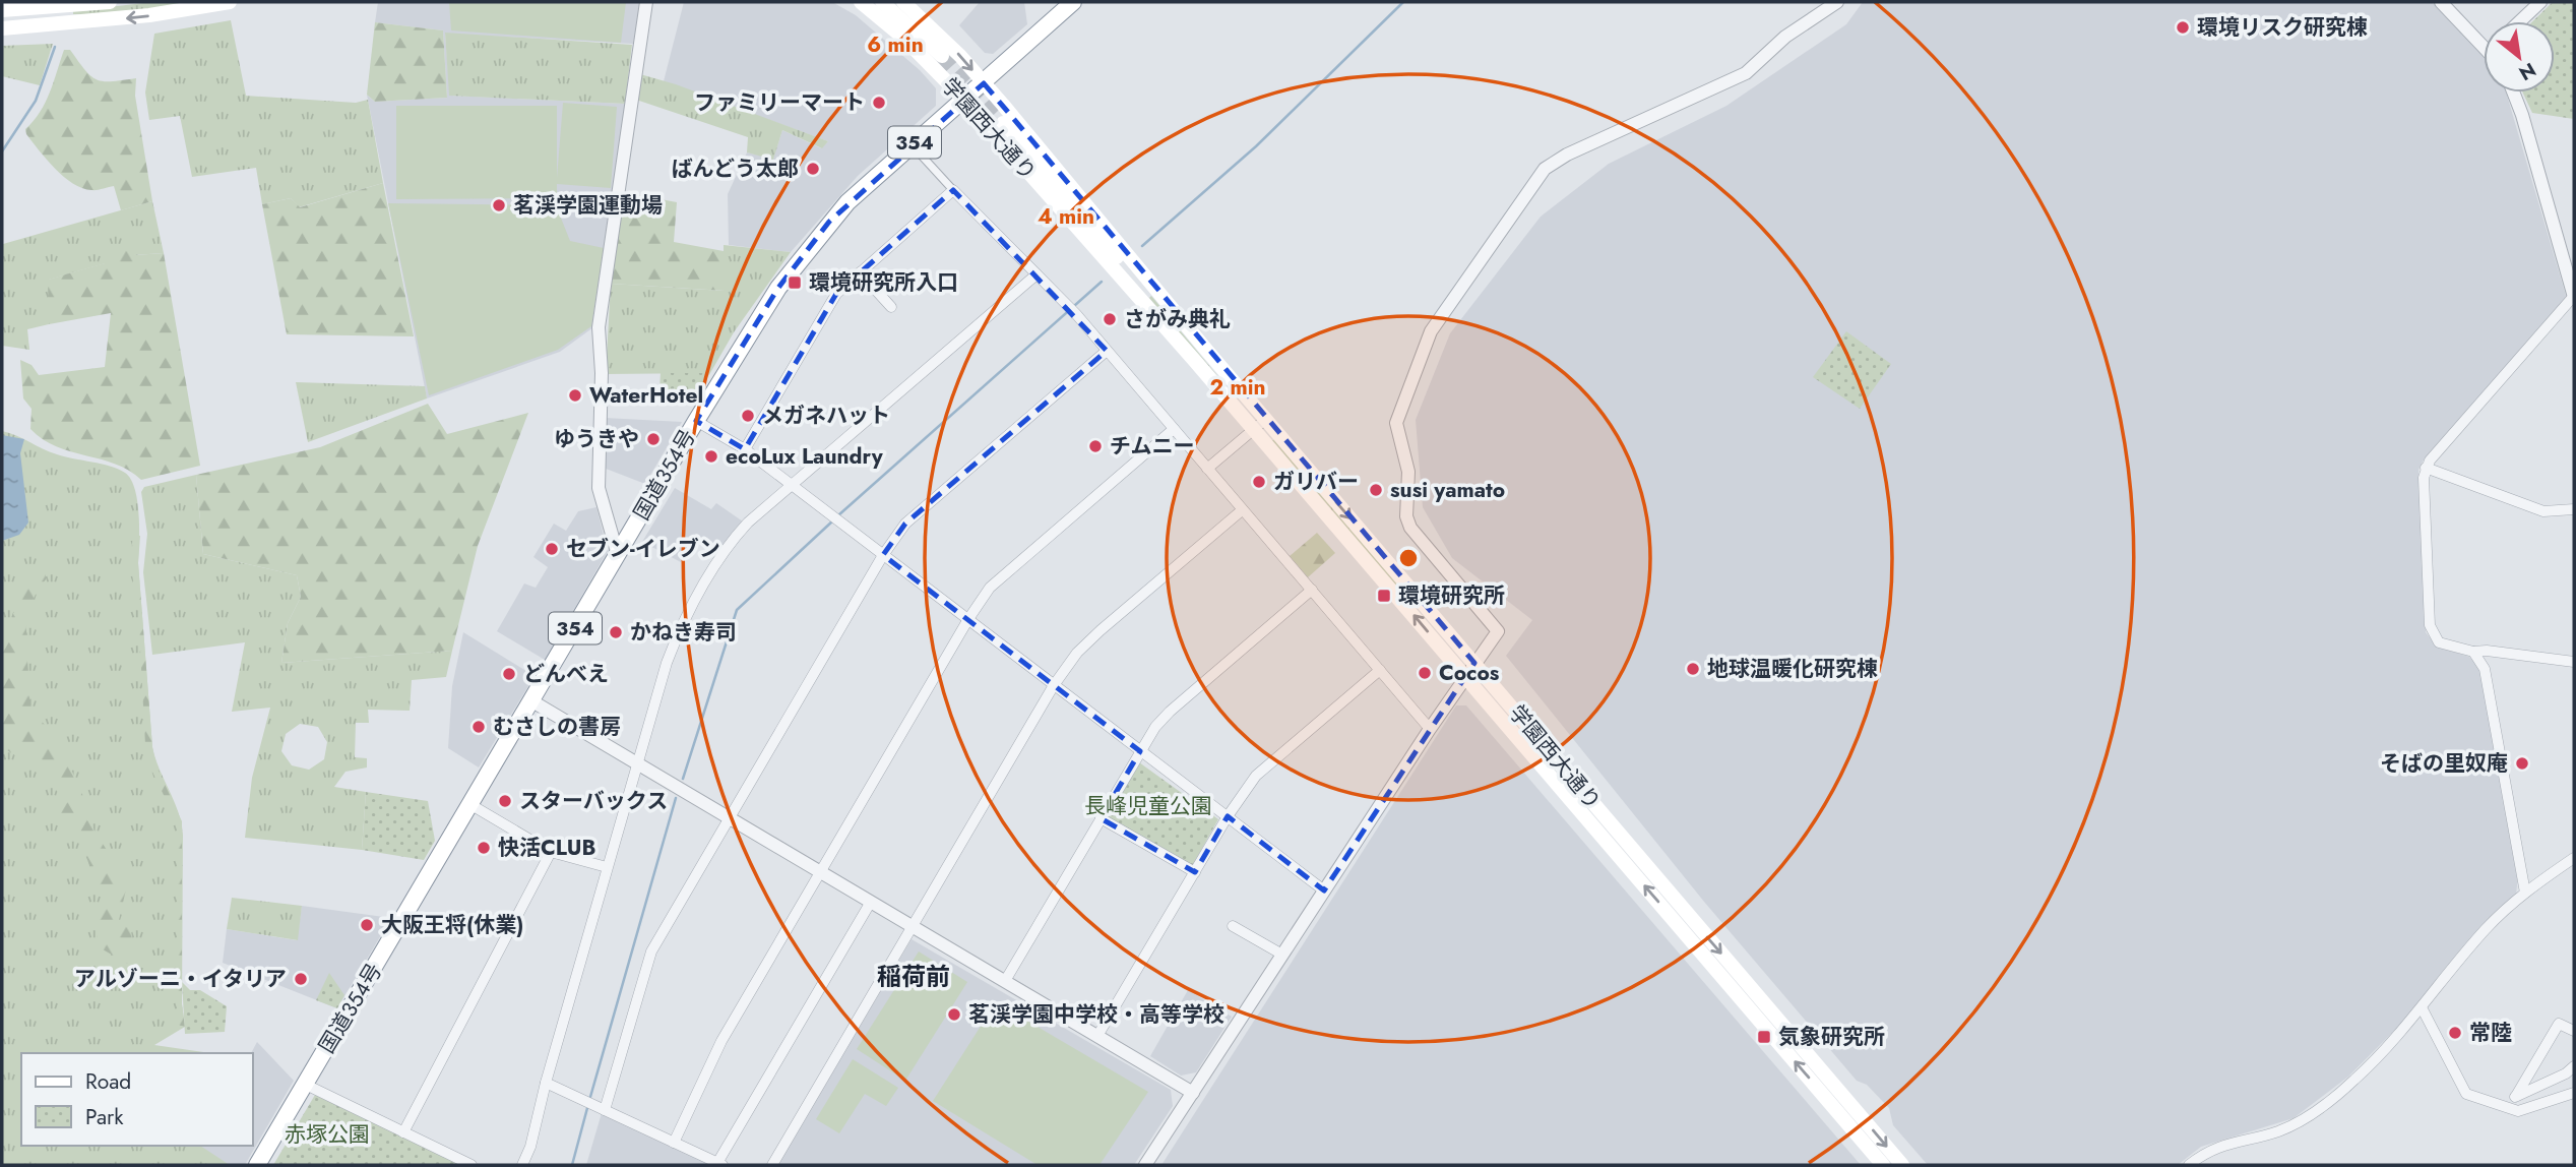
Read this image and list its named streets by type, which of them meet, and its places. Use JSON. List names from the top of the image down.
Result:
{
  "streets": {
    "highway": ["354", "国道354号"],
    "main road": ["学園西大通り"]
  },
  "crossings": [
    ["学園西大通り", "国道354号"]
  ],
  "districts": ["稲荷前"],
  "parks": ["長峰児童公園", "赤塚公園"],
  "places": {
    "other": [
      "環境リスク研究棟",
      "ファミリーマート",
      "ばんどう太郎",
      "茗渓学園運動場",
      "さがみ典礼",
      "WaterHotel",
      "メガネハット",
      "ゆうきや",
      "チムニー",
      "ecoLux Laundry",
      "ガリバー",
      "susi yamato",
      "セブン-イレブン",
      "かねき寿司",
      "地球温暖化研究棟",
      "Cocos",
      "どんべえ",
      "むさしの書房",
      "そばの里奴庵",
      "スターバックス",
      "快活CLUB",
      "大阪王将(休業)",
      "アルゾーニ・イタリア",
      "茗渓学園中学校・高等学校",
      "常陸"
    ],
    "transit": ["環境研究所入口", "環境研究所", "気象研究所"]
  },
  "legend": ["Road", "Park"],
  "north": "bottom right",
  "rings": ["6 min", "4 min", "2 min"]
}
